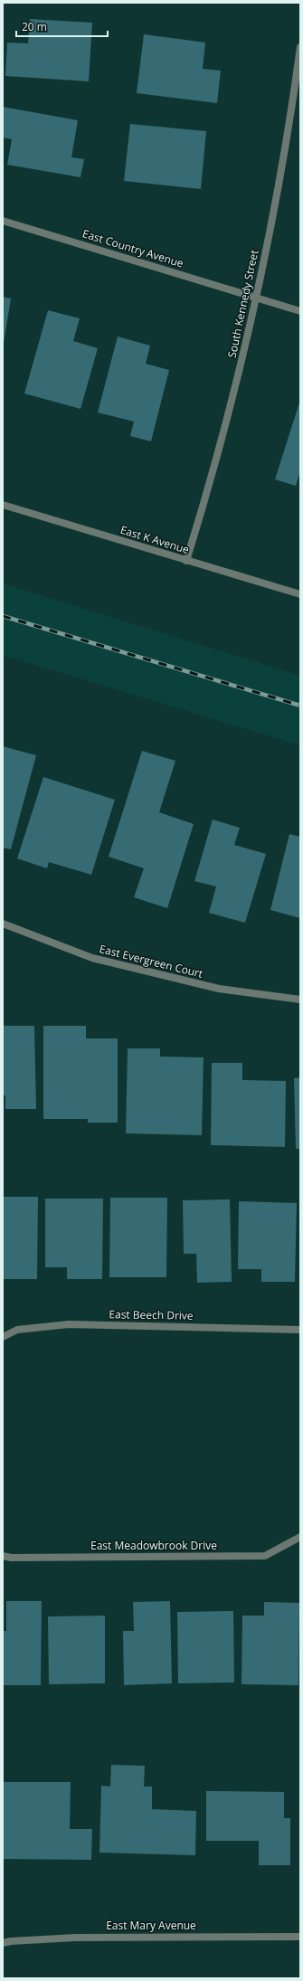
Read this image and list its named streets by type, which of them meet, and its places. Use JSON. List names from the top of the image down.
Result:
{
  "streets": {
    "street": [
      "East Country Avenue",
      "South Kennedy Street",
      "East K Avenue",
      "East Evergreen Court",
      "East Beech Drive",
      "East Meadowbrook Drive",
      "East Mary Avenue"
    ]
  },
  "crossings": [
    ["East Country Avenue", "South Kennedy Street"],
    ["South Kennedy Street", "East K Avenue"]
  ],
  "scale_bar": "20 m"
}
